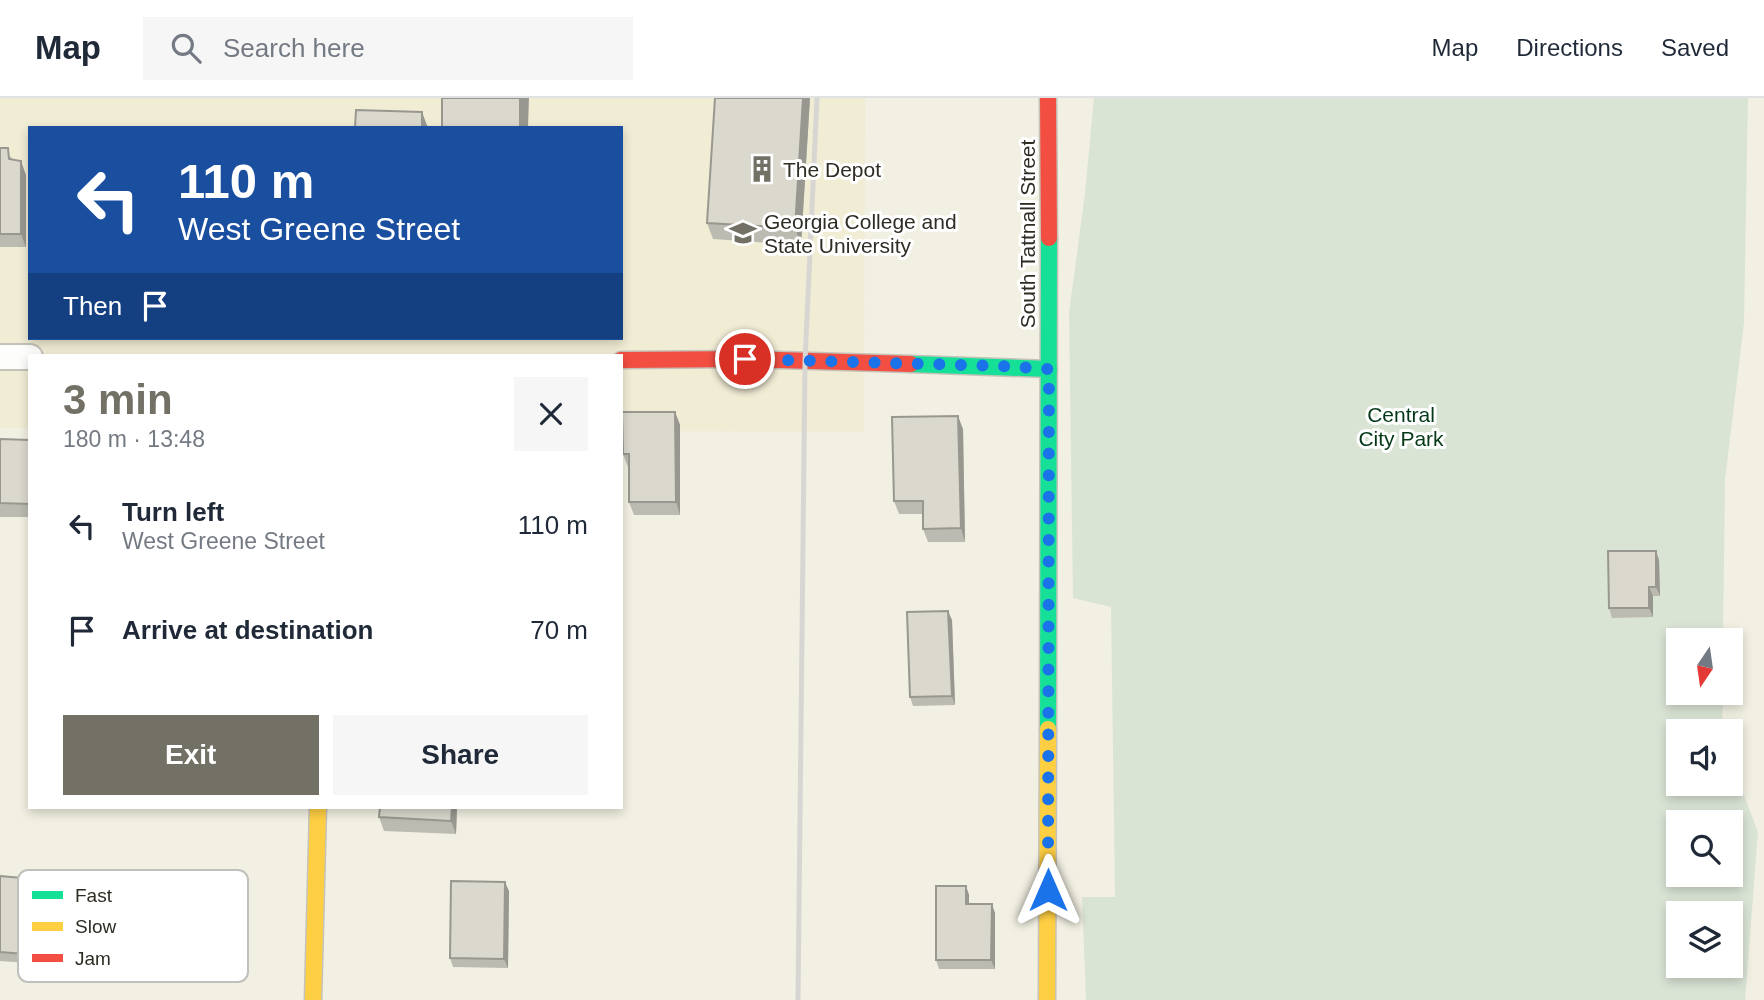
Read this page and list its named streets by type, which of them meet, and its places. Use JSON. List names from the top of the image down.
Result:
{
  "streets": {
    "street": ["South Tattnall Street"]
  },
  "parks": ["Central City Park"],
  "places": {
    "building": ["The Depot"],
    "school or university": ["Georgia College and State University"]
  },
  "legend": ["Fast", "Slow", "Jam"],
  "north": "bottom",
  "page": {
    "header": "Map",
    "search": "Search here",
    "nav": ["Map", "Directions", "Saved"],
    "turn": ["110 m", "West Greene Street"],
    "then": "Then",
    "heading": ["3 min", "180 m · 13:48"],
    "list": [
      {
        "name": "Turn left",
        "note": "West Greene Street",
        "value": "110 m"
      },
      {
        "name": "Arrive at destination",
        "value": "70 m"
      }
    ],
    "buttons": ["Exit", "Share"]
  }
}
